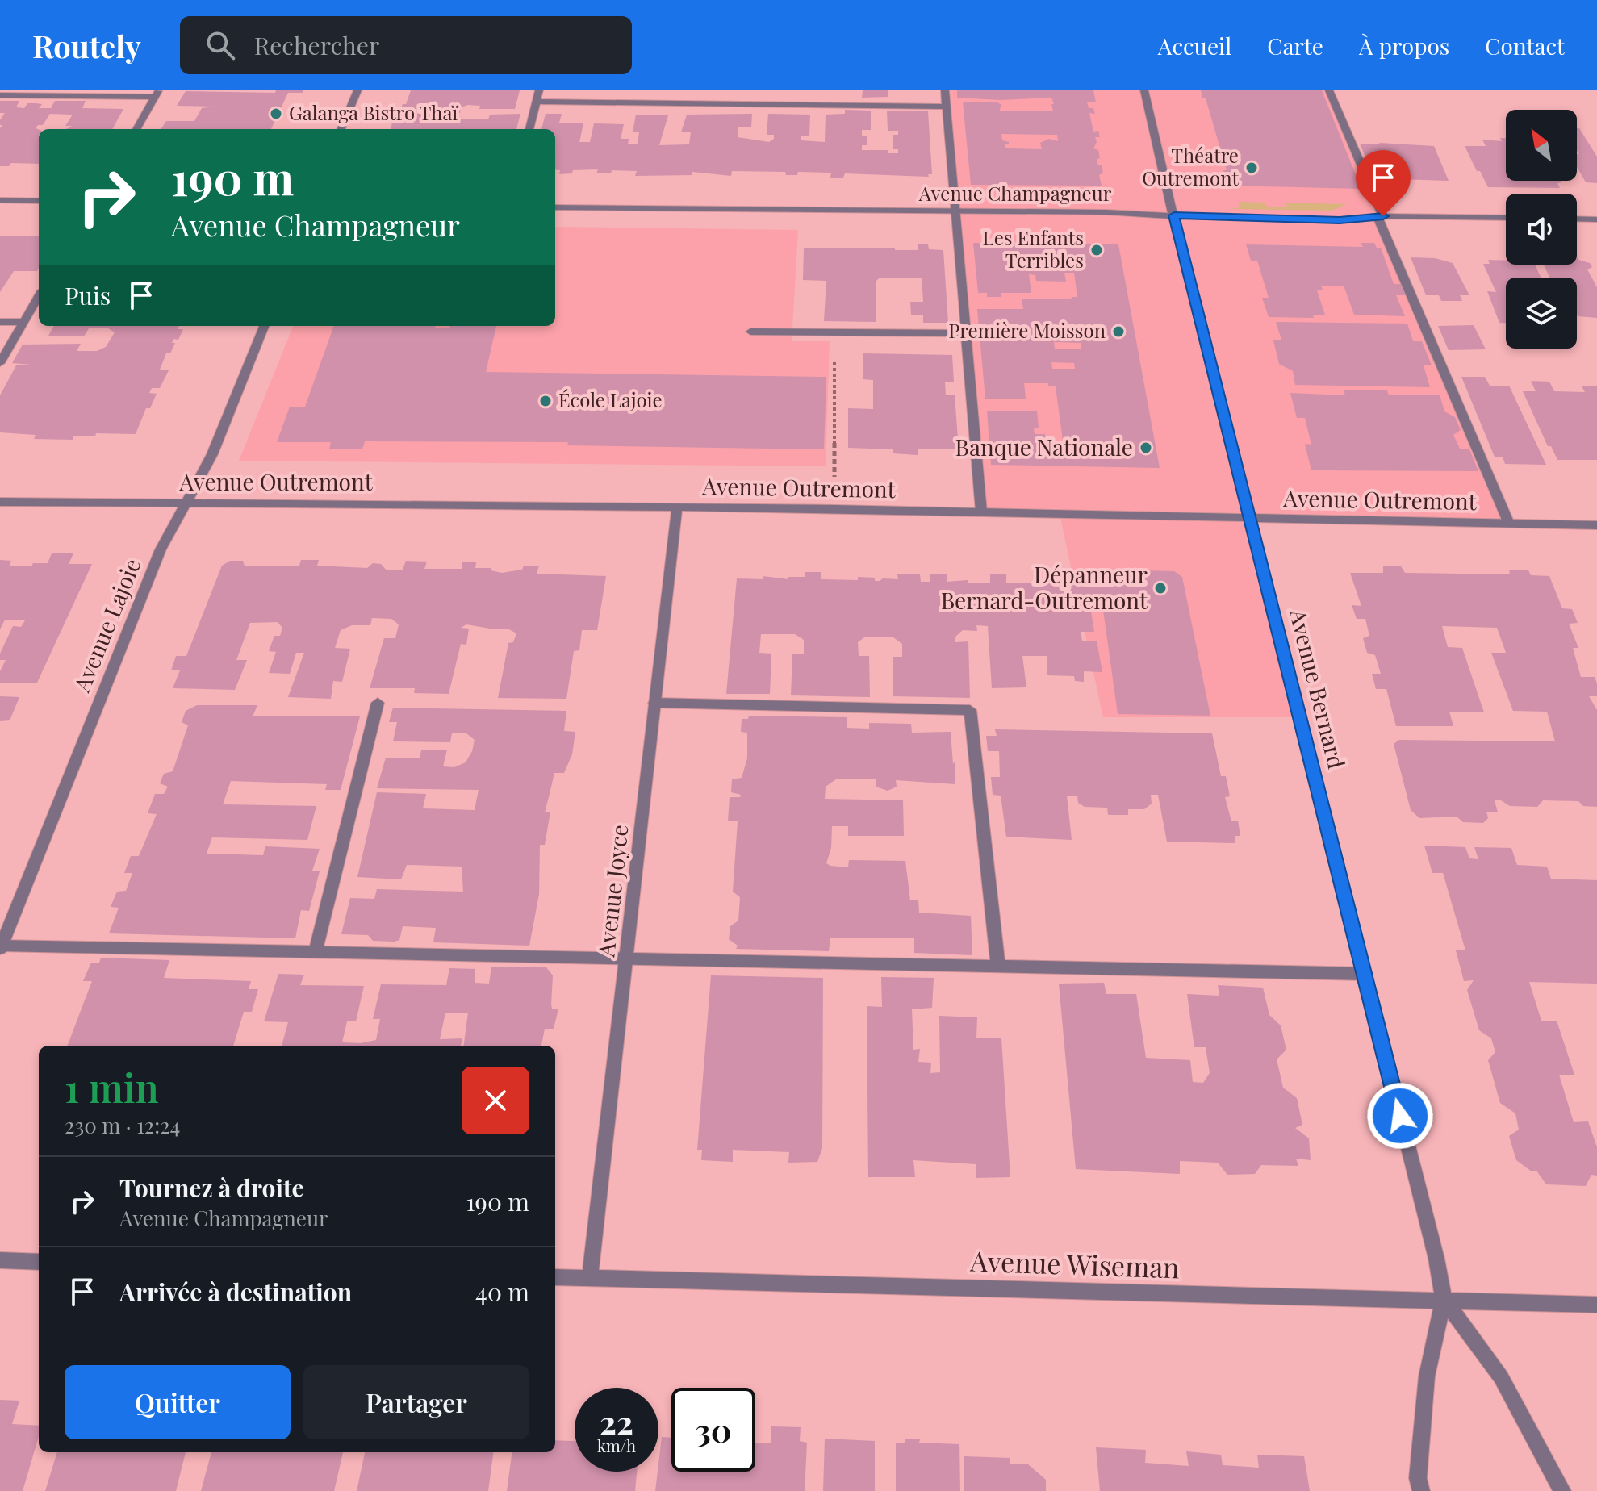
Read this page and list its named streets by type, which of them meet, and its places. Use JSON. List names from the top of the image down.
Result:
{
  "streets": {
    "street": [
      "Avenue Champagneur",
      "Avenue Outremont",
      "Avenue Lajoie",
      "Avenue Bernard",
      "Avenue Joyce",
      "Avenue Wiseman"
    ]
  },
  "crossings": [
    ["Avenue Champagneur", "Avenue Bernard"],
    ["Avenue Outremont", "Avenue Lajoie"],
    ["Avenue Outremont", "Avenue Bernard"],
    ["Avenue Outremont", "Avenue Joyce"],
    ["Avenue Bernard", "Avenue Wiseman"],
    ["Avenue Joyce", "Avenue Wiseman"]
  ],
  "places": [
    "Galanga Bistro Thaï",
    "Théatre Outremont",
    "Les Enfants Terribles",
    "Première Moisson",
    "École Lajoie",
    "Banque Nationale",
    "Dépanneur Bernard-Outremont"
  ],
  "north": "top left",
  "page": {
    "header": "Routely",
    "search": "Rechercher",
    "nav": [
      "Accueil",
      "Carte",
      "À propos",
      "Contact"
    ],
    "turn": ["190 m", "Avenue Champagneur"],
    "then": "Puis",
    "heading": ["1 min", "230 m · 12:24"],
    "list": [
      {
        "name": "Tournez à droite",
        "note": "Avenue Champagneur",
        "value": "190 m"
      },
      {
        "name": "Arrivée à destination",
        "value": "40 m"
      }
    ],
    "buttons": ["Quitter", "Partager"],
    "speed": "22 km/h",
    "limit": "30"
  }
}
